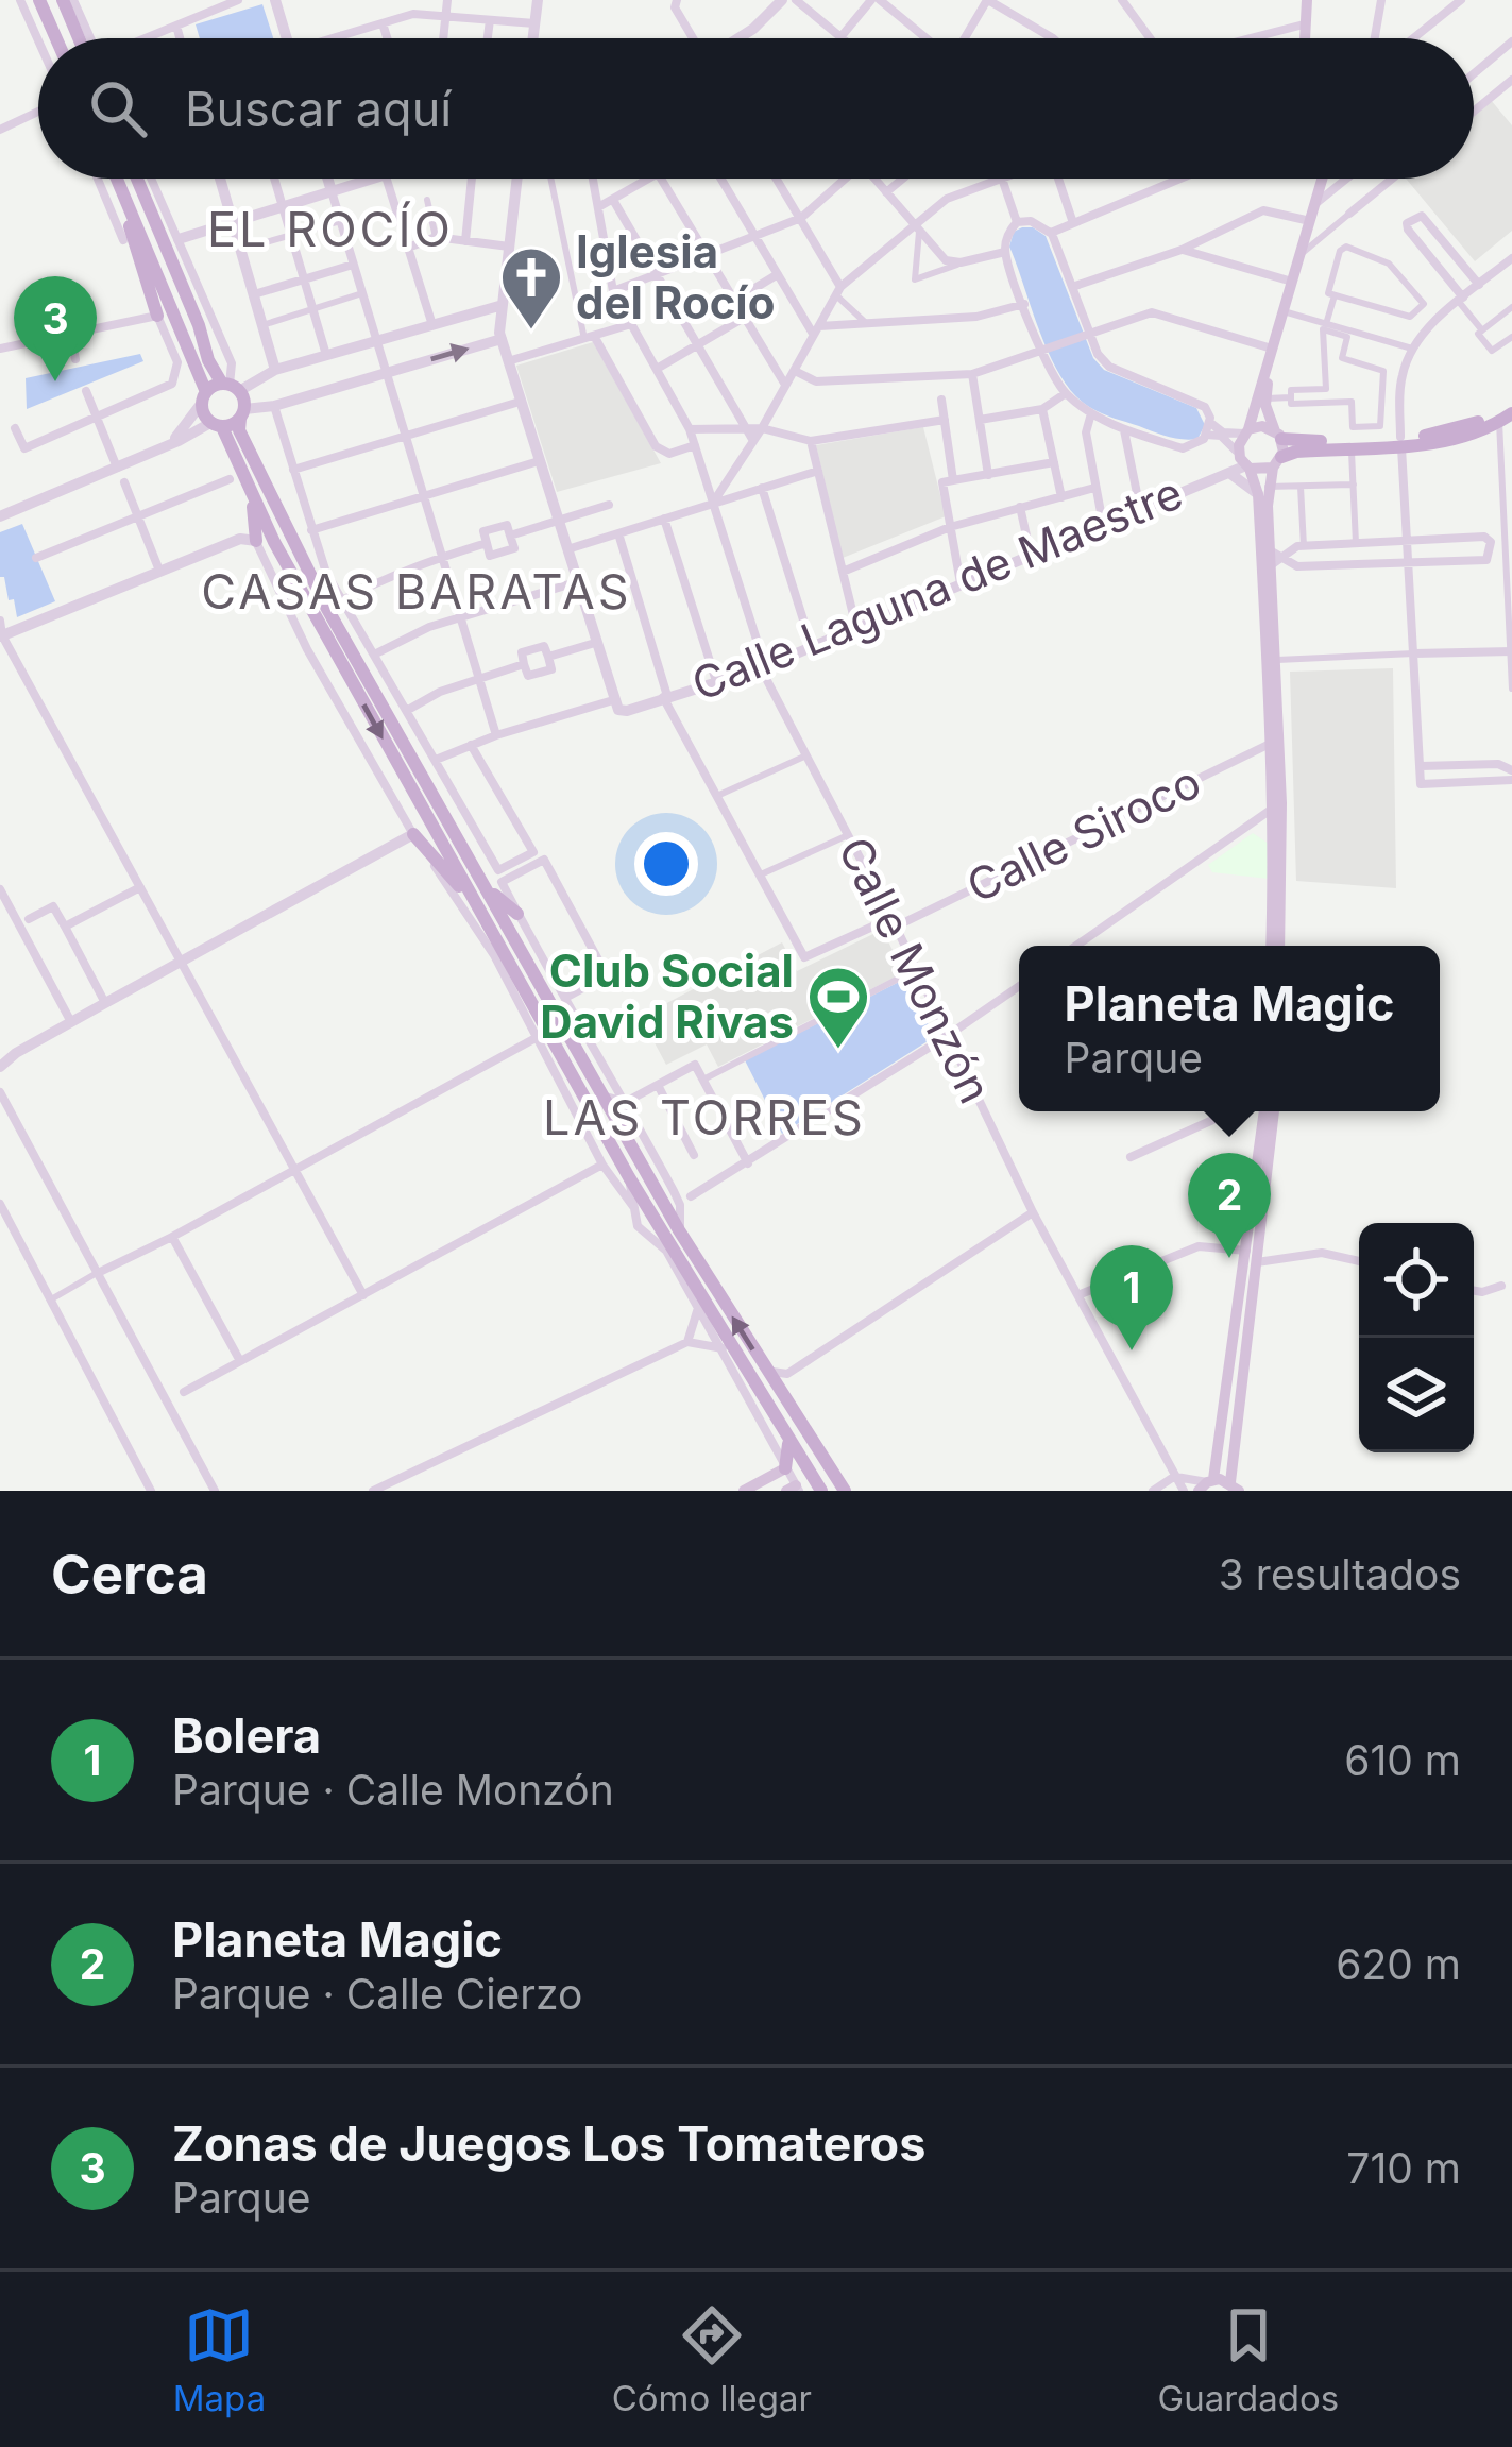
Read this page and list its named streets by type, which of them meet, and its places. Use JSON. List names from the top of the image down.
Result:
{
  "streets": {
    "street": ["Calle Laguna de Maestre", "Calle Siroco", "Calle Monzón"]
  },
  "crossings": [
    ["Calle Laguna de Maestre", "Calle Monzón"],
    ["Calle Siroco", "Calle Monzón"]
  ],
  "districts": ["EL ROCÍO", "CASAS BARATAS", "LAS TORRES"],
  "places": {
    "church": ["Iglesia del Rocío"],
    "sports": ["Club Social David Rivas"]
  },
  "page": {
    "search": "Buscar aquí",
    "pins": ["3", "2", "1"],
    "popup": ["Planeta Magic", "Parque"],
    "heading": ["Cerca", "3 resultados"],
    "list": [
      {
        "mark": "1",
        "name": "Bolera",
        "note": "Parque · Calle Monzón",
        "value": "610 m"
      },
      {
        "mark": "2",
        "name": "Planeta Magic",
        "note": "Parque · Calle Cierzo",
        "value": "620 m"
      },
      {
        "mark": "3",
        "name": "Zonas de Juegos Los Tomateros",
        "note": "Parque",
        "value": "710 m"
      }
    ],
    "nav": ["Mapa", "Cómo llegar", "Guardados"]
  }
}
